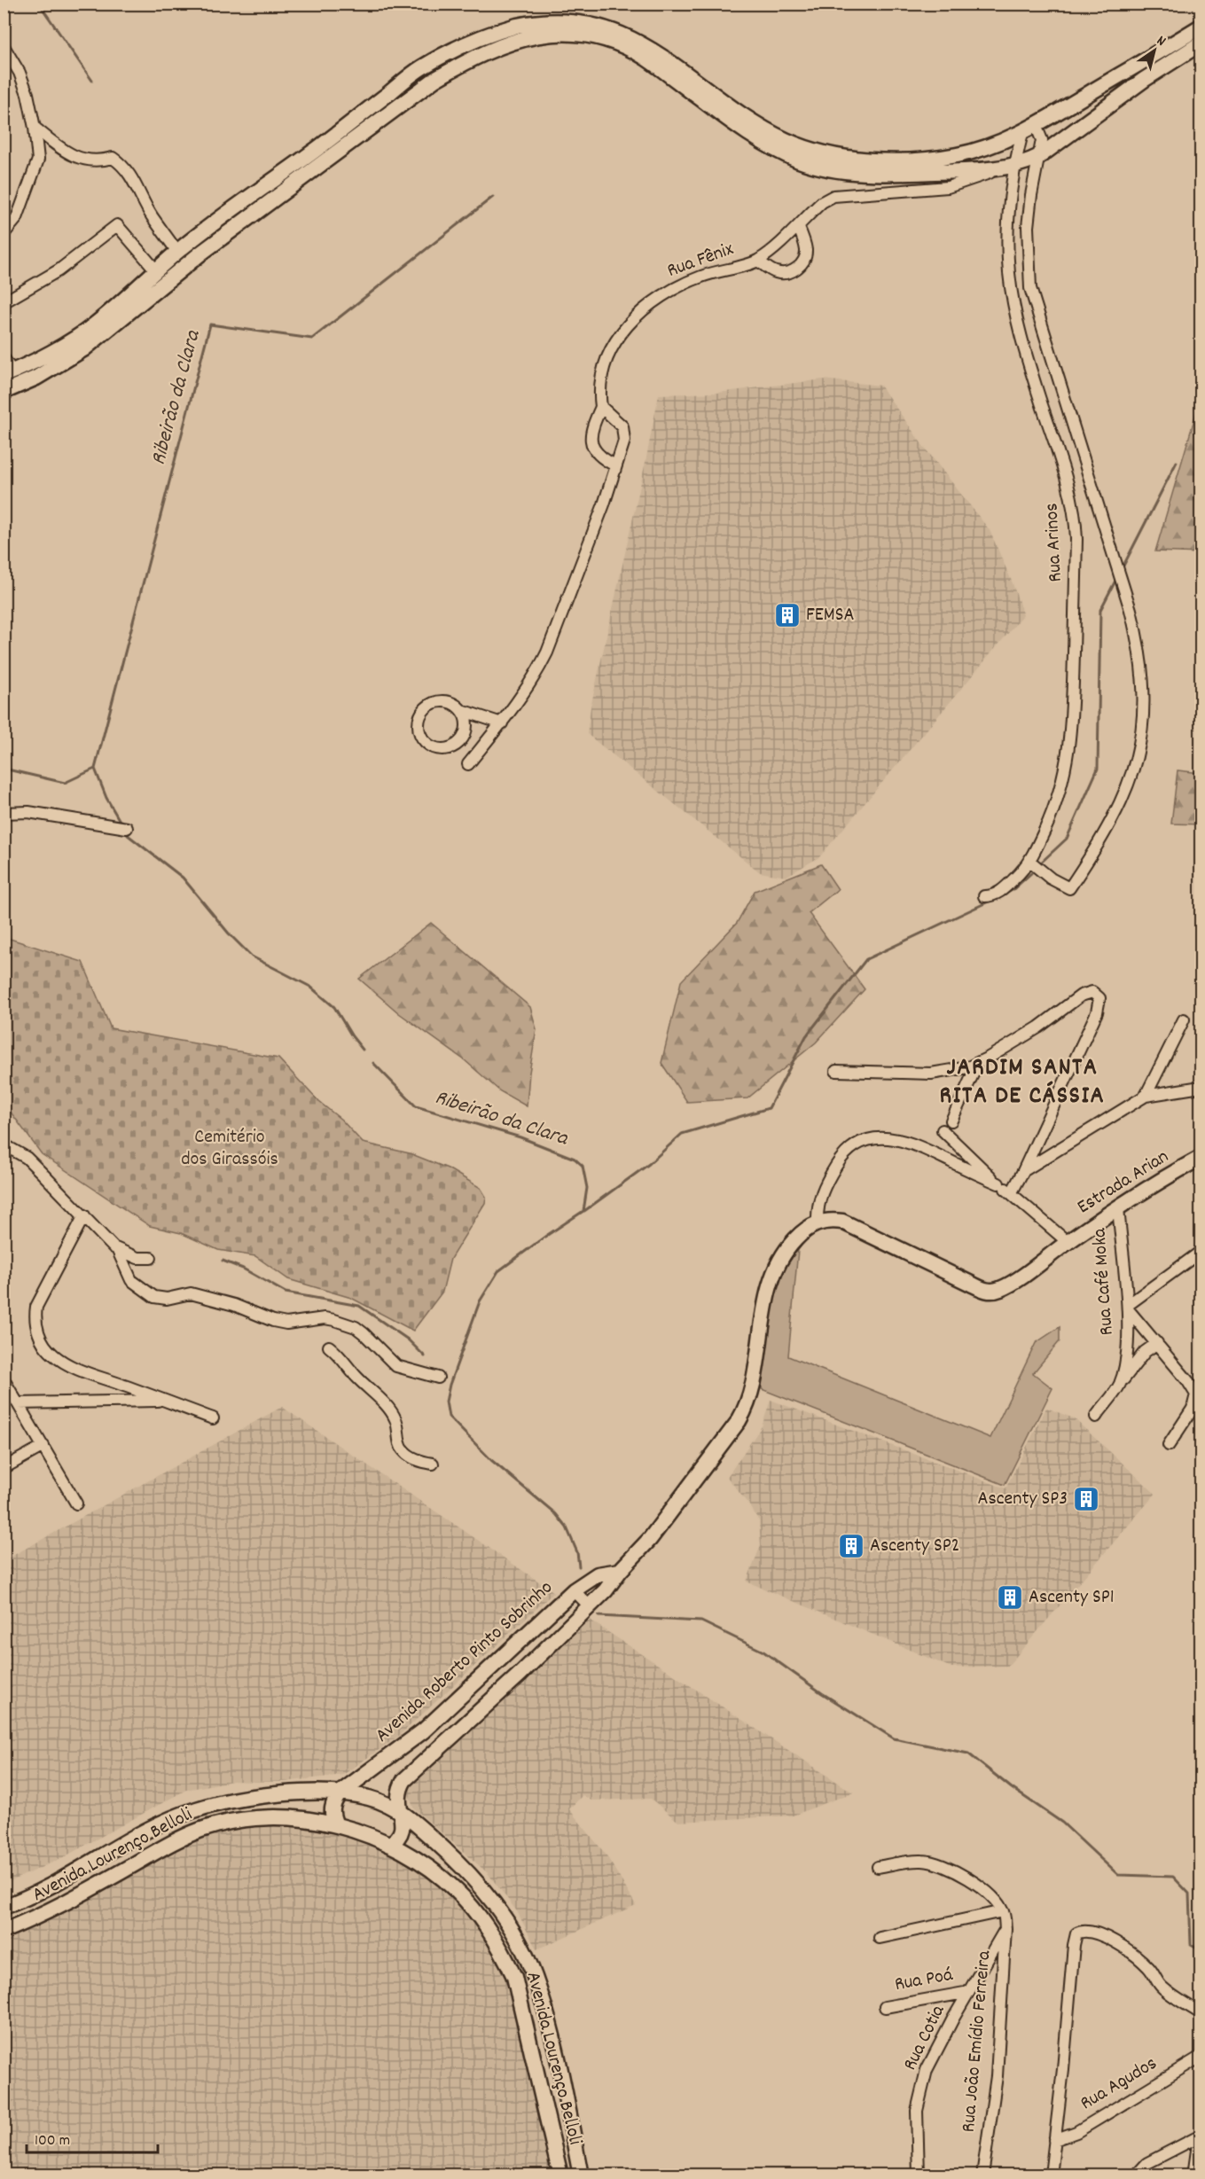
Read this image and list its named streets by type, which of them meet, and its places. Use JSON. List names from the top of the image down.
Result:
{
  "streets": {
    "street": [
      "Rua Fênix",
      "Rua Arinos",
      "Estrada Arian",
      "Rua Café Moka",
      "Avenida Roberto Pinto Sobrinho",
      "Avenida Lourenço Belloli",
      "Rua Poá",
      "Rua Cotia",
      "Rua João Emídio Ferreira",
      "Rua Agudos"
    ]
  },
  "crossings": [
    ["Rua Fênix", "Rua Arinos"],
    ["Estrada Arian", "Rua Café Moka"],
    ["Avenida Roberto Pinto Sobrinho", "Avenida Lourenço Belloli"],
    ["Rua Poá", "Rua Cotia"],
    ["Rua Cotia", "Rua João Emídio Ferreira"]
  ],
  "districts": ["JARDIM SANTA RITA DE CÁSSIA"],
  "water": ["Ribeirão da Clara"],
  "parks": ["Cemitério dos Girassóis"],
  "places": {
    "building": [
      "FEMSA",
      "Ascenty SP3",
      "Ascenty SP2",
      "Ascenty SP1"
    ]
  },
  "scale_bar": "100 m",
  "north": "top right"
}
